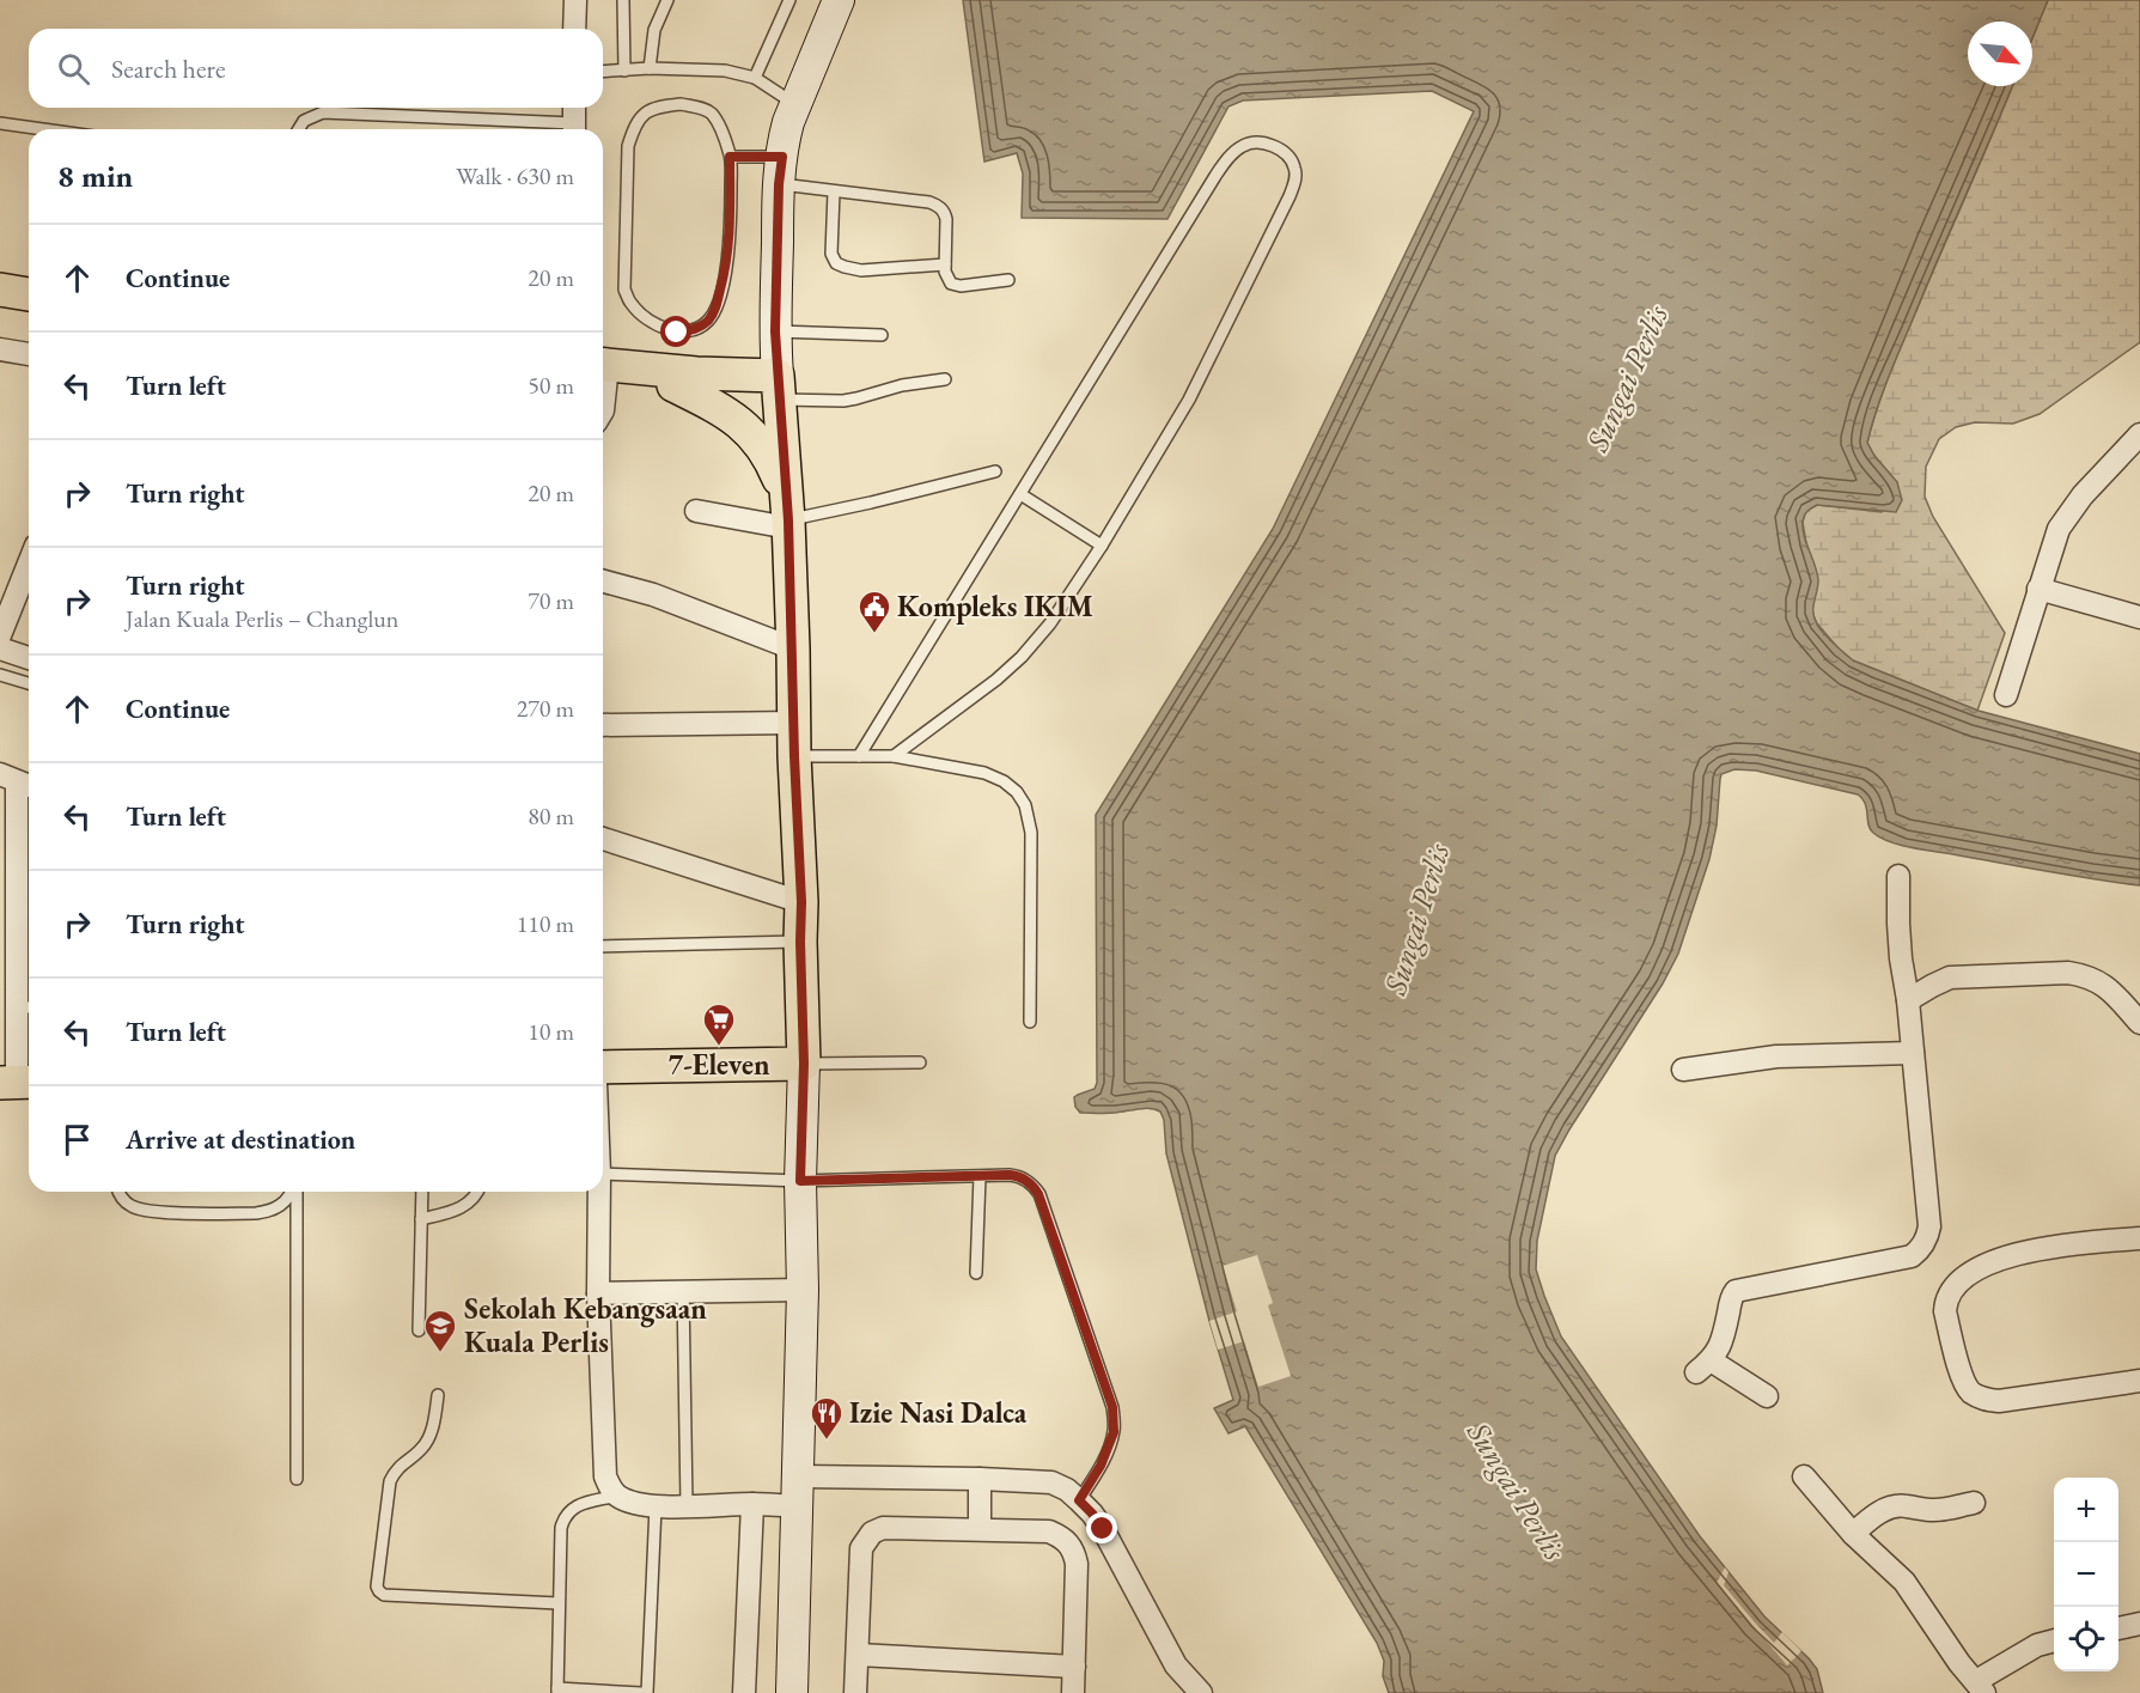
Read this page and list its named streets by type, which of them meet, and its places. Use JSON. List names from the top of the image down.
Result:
{
  "water": ["Sungai Perlis"],
  "places": {
    "public building": ["Kompleks IKIM"],
    "supermarket": ["7-Eleven"],
    "school or university": ["Sekolah Kebangsaan Kuala Perlis"],
    "restaurant": ["Izie Nasi Dalca"]
  },
  "north": "bottom right",
  "page": {
    "search": "Search here",
    "heading": ["8 min", "Walk · 630 m"],
    "list": [
      ["Continue", "20 m"],
      ["Turn left", "50 m"],
      ["Turn right", "20 m"],
      ["Turn right", "Jalan Kuala Perlis – Changlun", "70 m"],
      ["Continue", "270 m"],
      ["Turn left", "80 m"],
      ["Turn right", "110 m"],
      ["Turn left", "10 m"],
      "Arrive at destination"
    ],
    "map_buttons": ["+", "−"]
  }
}
